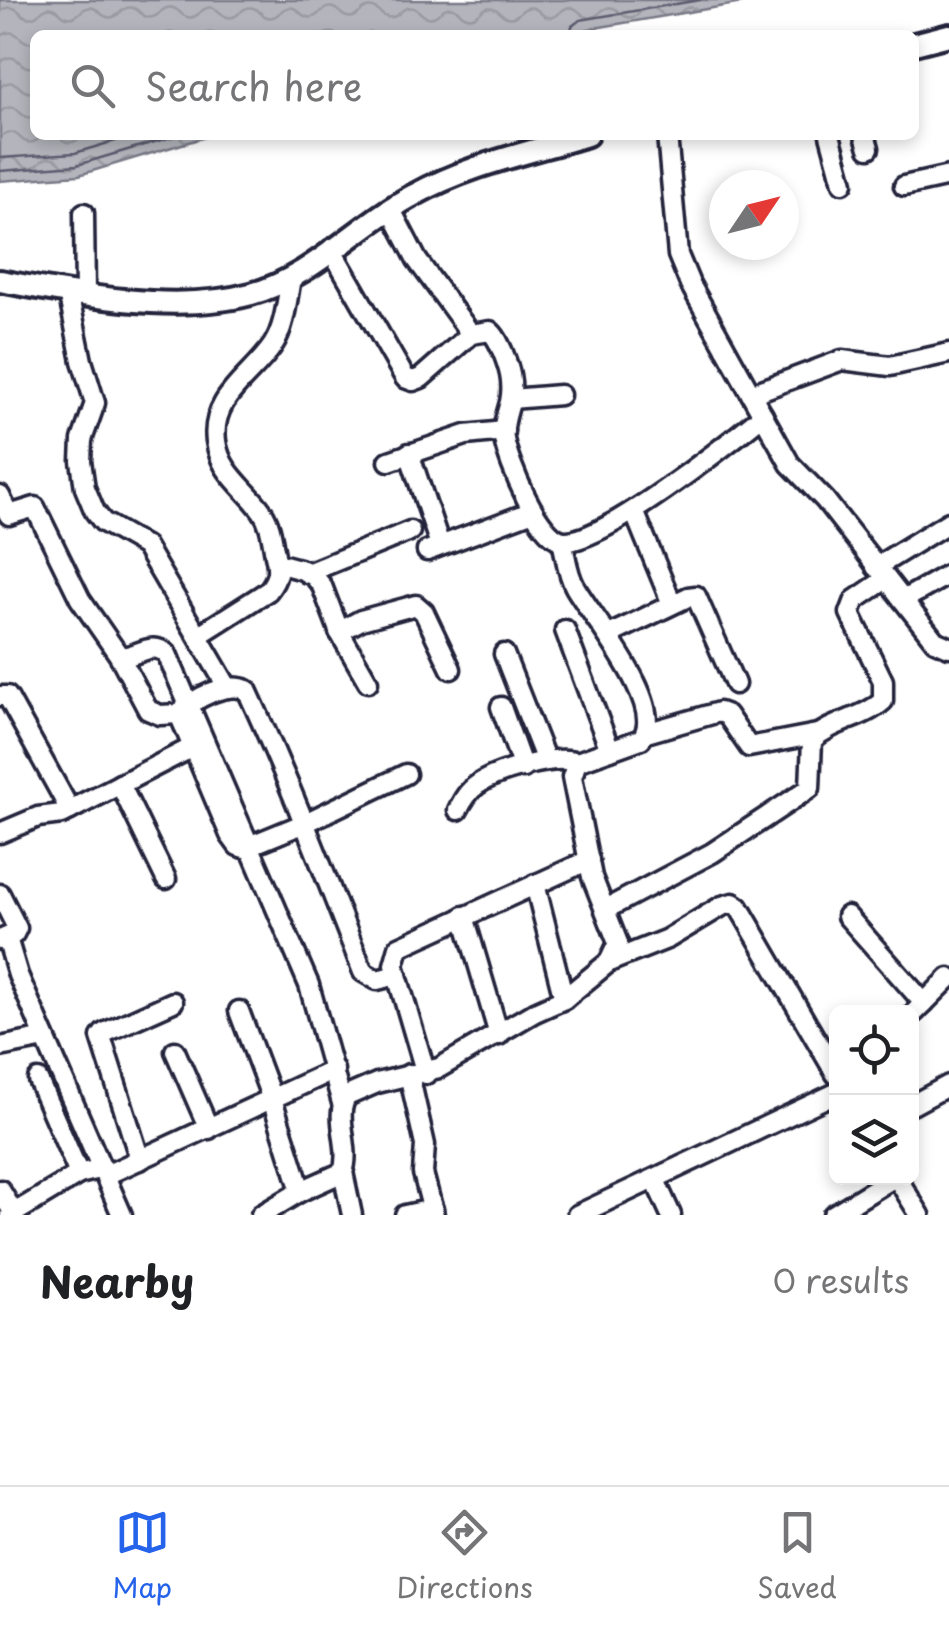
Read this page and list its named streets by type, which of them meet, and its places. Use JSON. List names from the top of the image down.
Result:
{
  "north": "top right",
  "page": {
    "search": "Search here",
    "heading": ["Nearby", "0 results"],
    "nav": ["Map", "Directions", "Saved"]
  }
}
